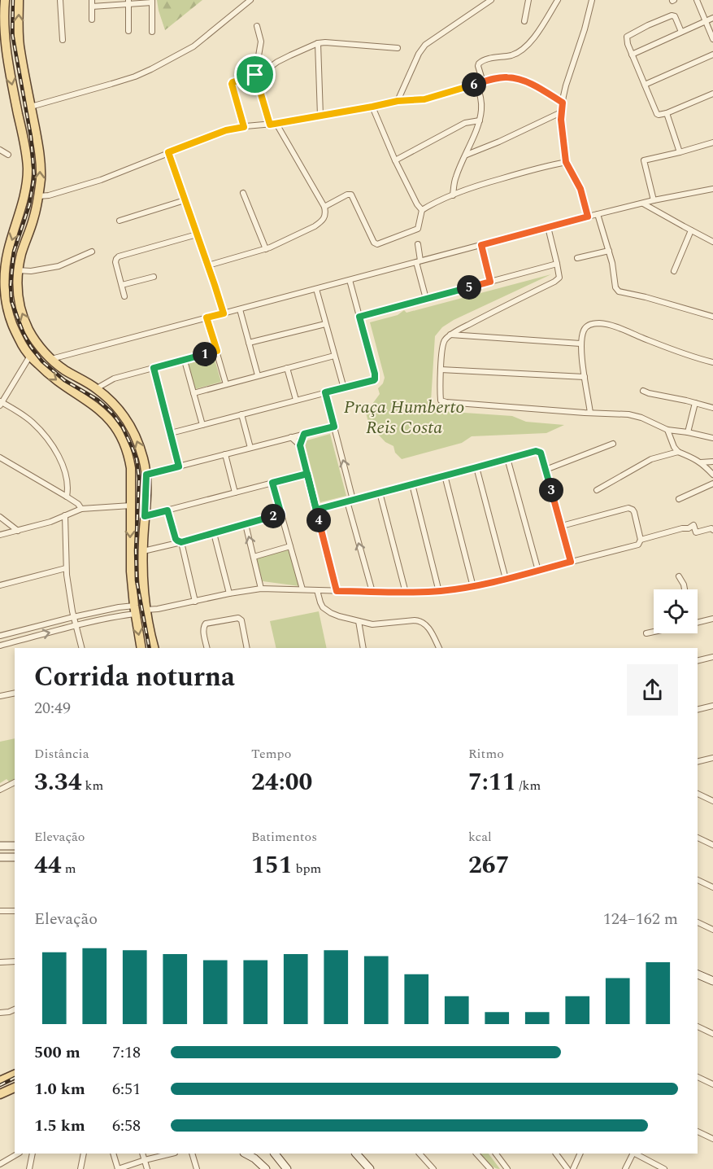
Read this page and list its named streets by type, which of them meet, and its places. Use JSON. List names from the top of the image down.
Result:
{
  "parks": ["Praça Humberto Reis Costa"],
  "page": {
    "pins": [
      "6",
      "5",
      "1",
      "3",
      "2",
      "4"
    ],
    "heading": ["Corrida noturna", "20:49"],
    "stats": [
      ["Distância", "3.34 km"],
      ["Tempo", "24:00"],
      ["Ritmo", "7:11 /km"],
      ["Elevação", "44 m"],
      ["Batimentos", "151 bpm"],
      ["kcal", "267"]
    ],
    "chart": ["Elevação", "124–162 m"],
    "list": [
      {
        "name": "500 m",
        "note": "7:18"
      },
      {
        "name": "1.0 km",
        "note": "6:51"
      },
      {
        "name": "1.5 km",
        "note": "6:58"
      }
    ]
  }
}
